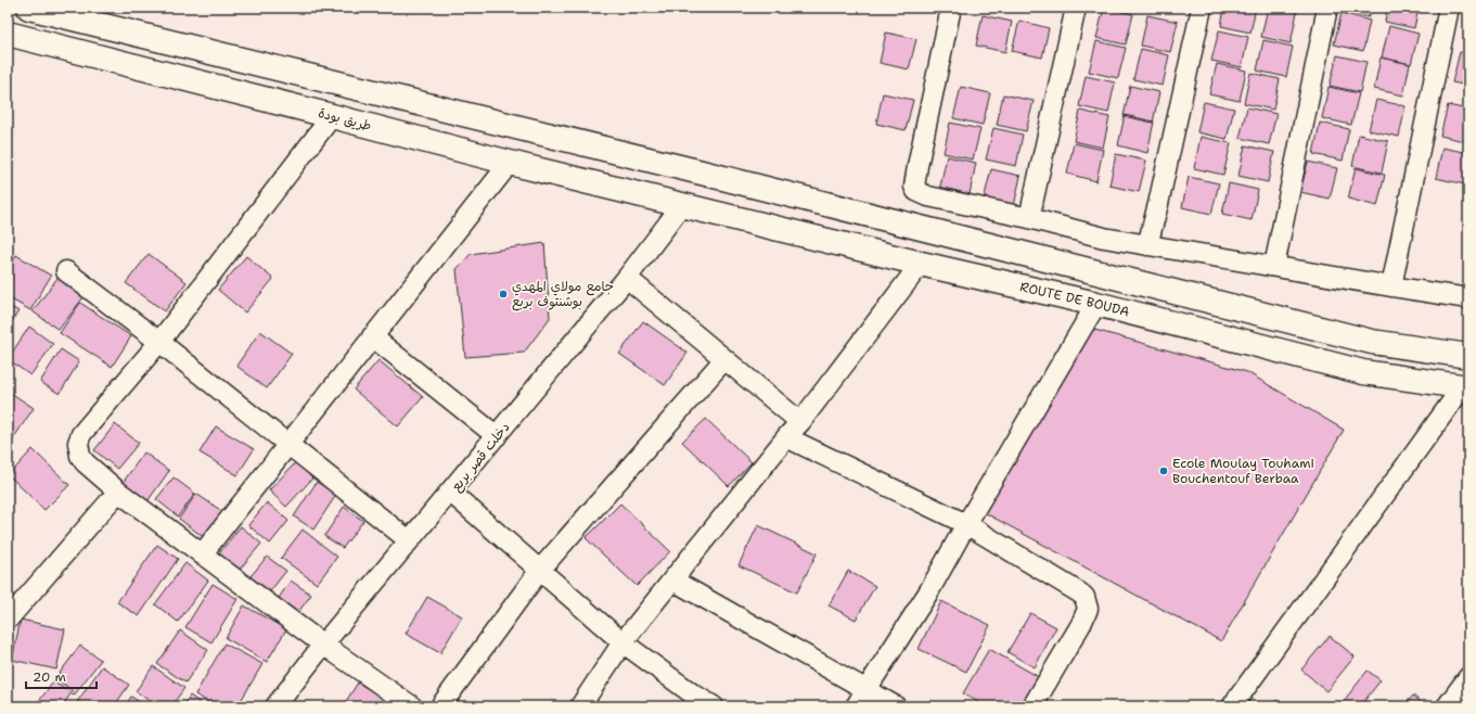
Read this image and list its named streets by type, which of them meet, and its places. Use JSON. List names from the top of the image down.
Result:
{
  "streets": {
    "main road": ["طريق بودة", "ROUTE DE BOUDA"],
    "street": ["دخلت قصر بربع"]
  },
  "crossings": [
    ["طريق بودة", "ROUTE DE BOUDA"],
    ["طريق بودة", "دخلت قصر بربع"],
    ["ROUTE DE BOUDA", "دخلت قصر بربع"]
  ],
  "places": ["جامع مولاي المهدي بوشنتوف بربع", "Ecole Moulay Touhami Bouchentouf Berbaa"],
  "scale_bar": "20 m"
}
